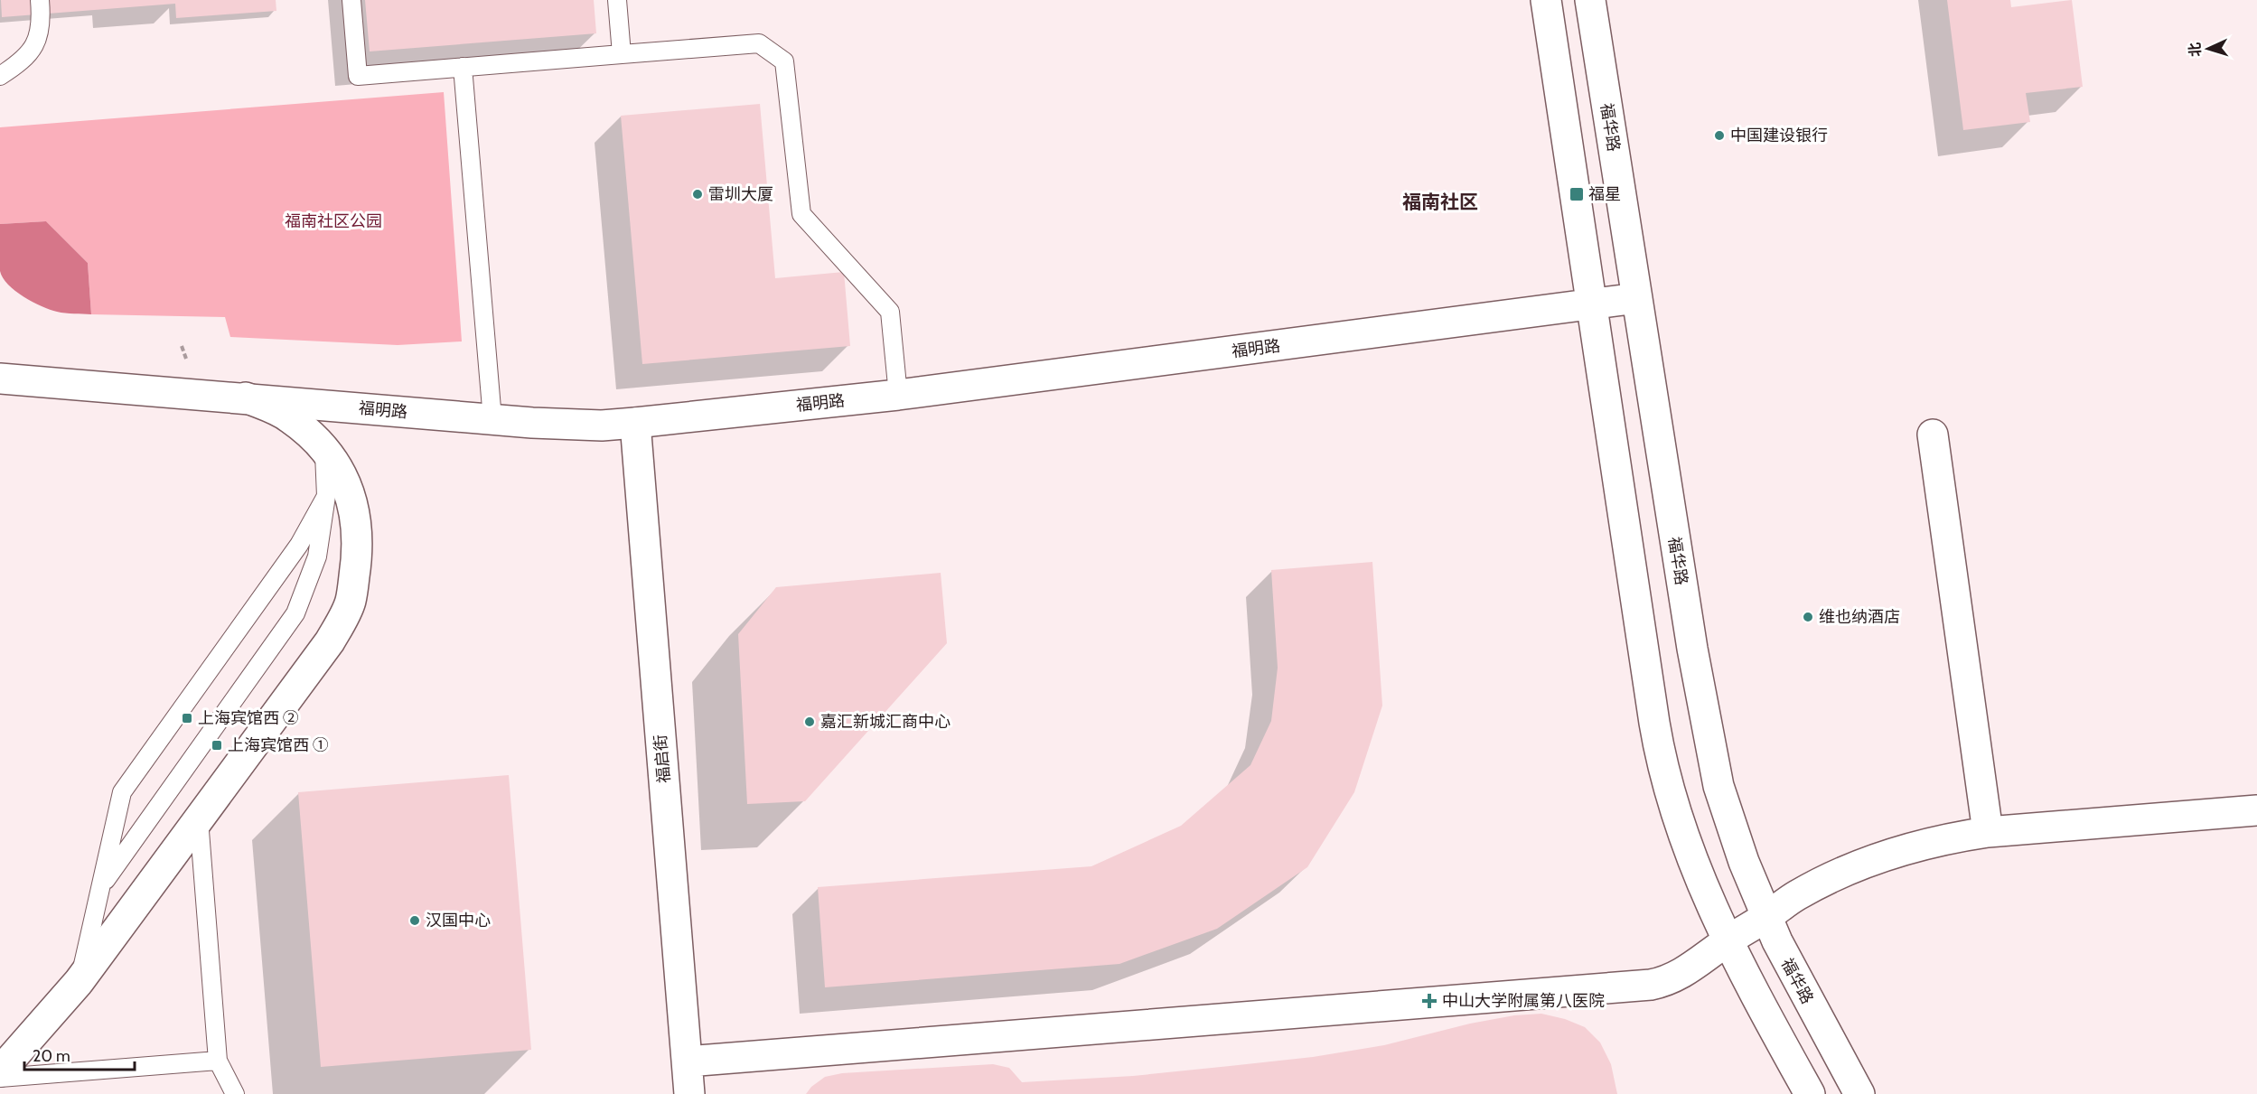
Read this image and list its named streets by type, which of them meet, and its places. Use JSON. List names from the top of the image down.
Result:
{
  "streets": {
    "street": ["福华路", "福明路", "福启街"]
  },
  "crossings": [
    ["福华路", "福明路"],
    ["福明路", "福启街"]
  ],
  "districts": ["福南社区"],
  "parks": ["福南社区公园"],
  "places": {
    "other": [
      "中国建设银行",
      "雷圳大厦",
      "维也纳酒店",
      "嘉汇新城汇商中心",
      "汉国中心"
    ],
    "transit": ["福星", "上海宾馆西 ②", "上海宾馆西 ①"],
    "health": ["中山大学附属第八医院"]
  },
  "scale_bar": "20 m",
  "north": "left"
}
